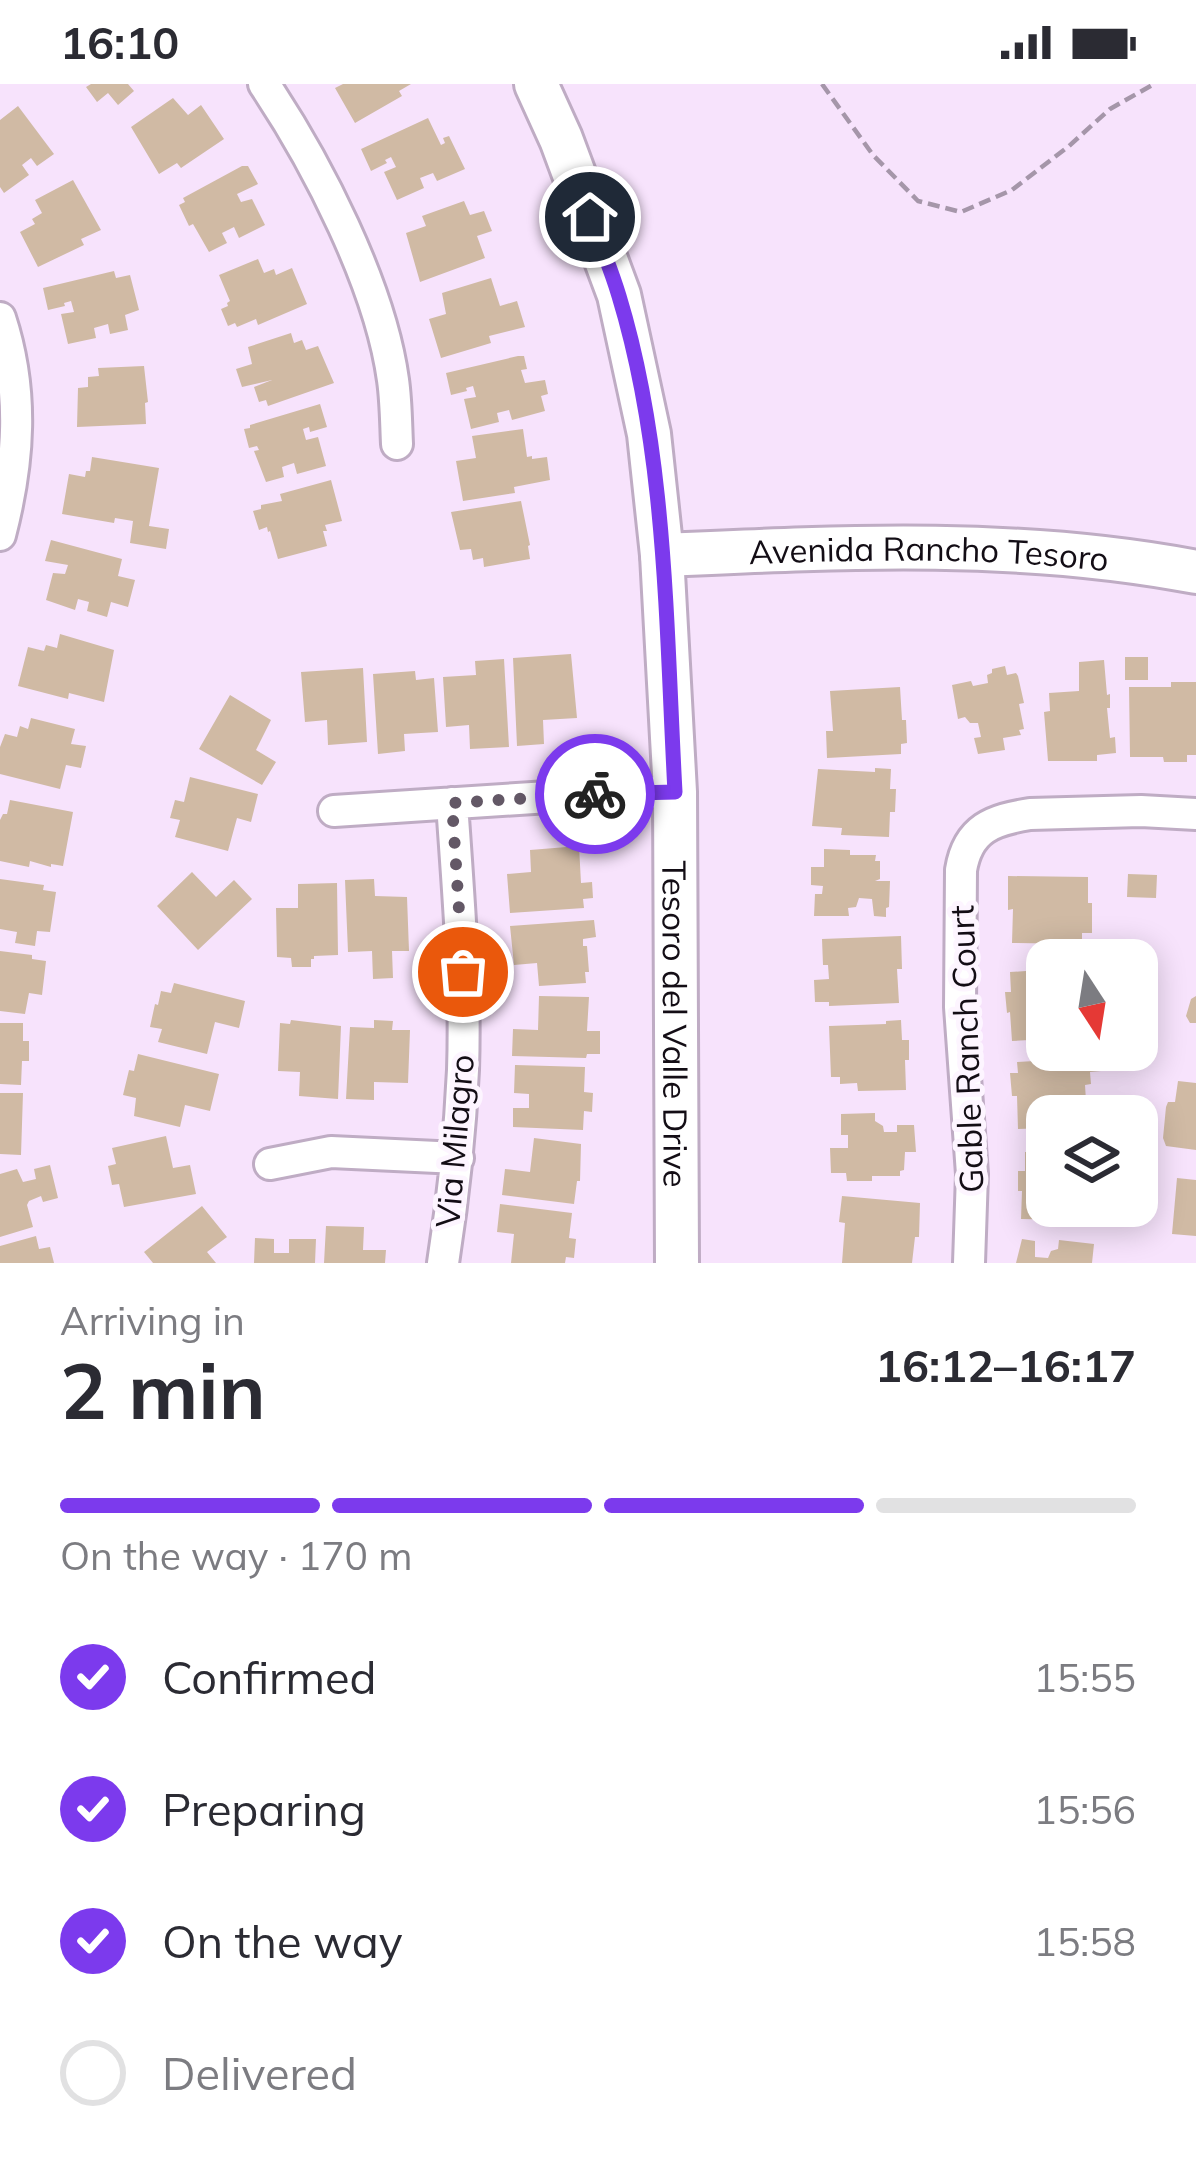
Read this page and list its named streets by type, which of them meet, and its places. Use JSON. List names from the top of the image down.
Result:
{
  "streets": {
    "street": [
      "Avenida Rancho Tesoro",
      "Tesoro del Valle Drive",
      "Gable Ranch Court",
      "Via Milagro"
    ]
  },
  "crossings": [
    ["Avenida Rancho Tesoro", "Tesoro del Valle Drive"]
  ],
  "north": "bottom",
  "page": {
    "status": "16:10",
    "heading": ["2 min", "Arriving in", "16:12–16:17"],
    "bar": "On the way · 170 m",
    "list": [
      ["Confirmed", "15:55"],
      ["Preparing", "15:56"],
      ["On the way", "15:58"],
      "Delivered"
    ]
  }
}
